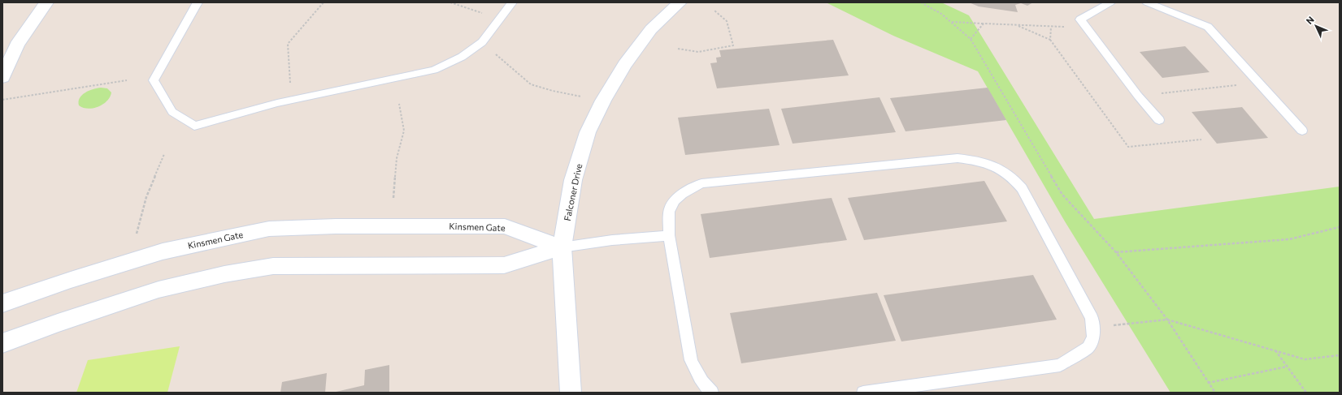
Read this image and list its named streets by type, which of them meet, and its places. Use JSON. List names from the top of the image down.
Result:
{
  "streets": {
    "street": ["Falconer Drive", "Kinsmen Gate"]
  },
  "crossings": [
    ["Falconer Drive", "Kinsmen Gate"]
  ],
  "north": "top left"
}
